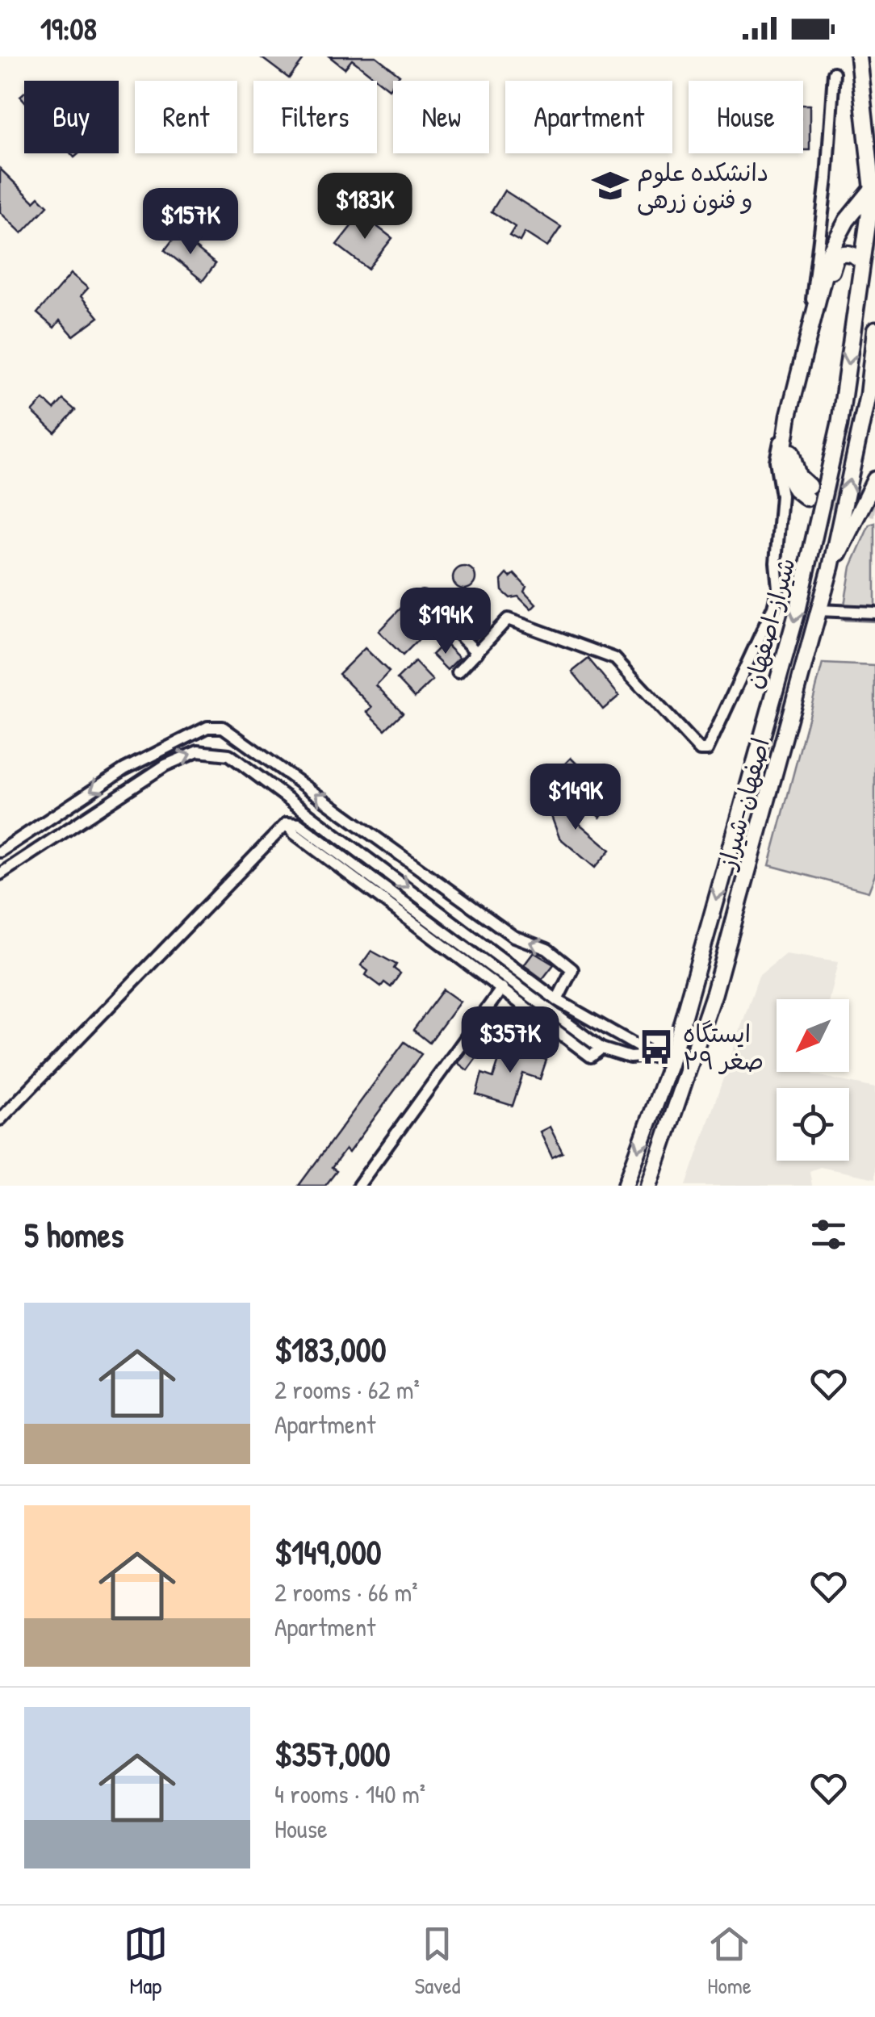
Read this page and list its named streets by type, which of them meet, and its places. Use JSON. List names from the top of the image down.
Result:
{
  "streets": {
    "highway": ["شیراز-اصفهان", "اصفهان-شیراز"]
  },
  "one_way": ["شیراز-اصفهان"],
  "places": {
    "school or university": ["دانشکده علوم و فنون زرهی"],
    "bus stop": ["ایستگاه ۲۹ صغر"]
  },
  "north": "bottom left",
  "page": {
    "status": "19:08",
    "chip": [
      "Buy",
      "Rent",
      "Filters",
      "New",
      "Apartment",
      "House"
    ],
    "price": [
      "$183K",
      "$157K",
      "$194K",
      "$149K",
      "$357K"
    ],
    "heading": "5 homes",
    "list": [
      {
        "name": "$183,000",
        "note": "2 rooms · 62 m² · Apartment"
      },
      {
        "name": "$149,000",
        "note": "2 rooms · 66 m² · Apartment"
      },
      {
        "name": "$357,000",
        "note": "4 rooms · 140 m² · House"
      }
    ],
    "tabs": ["Map", "Saved", "Home"]
  }
}
